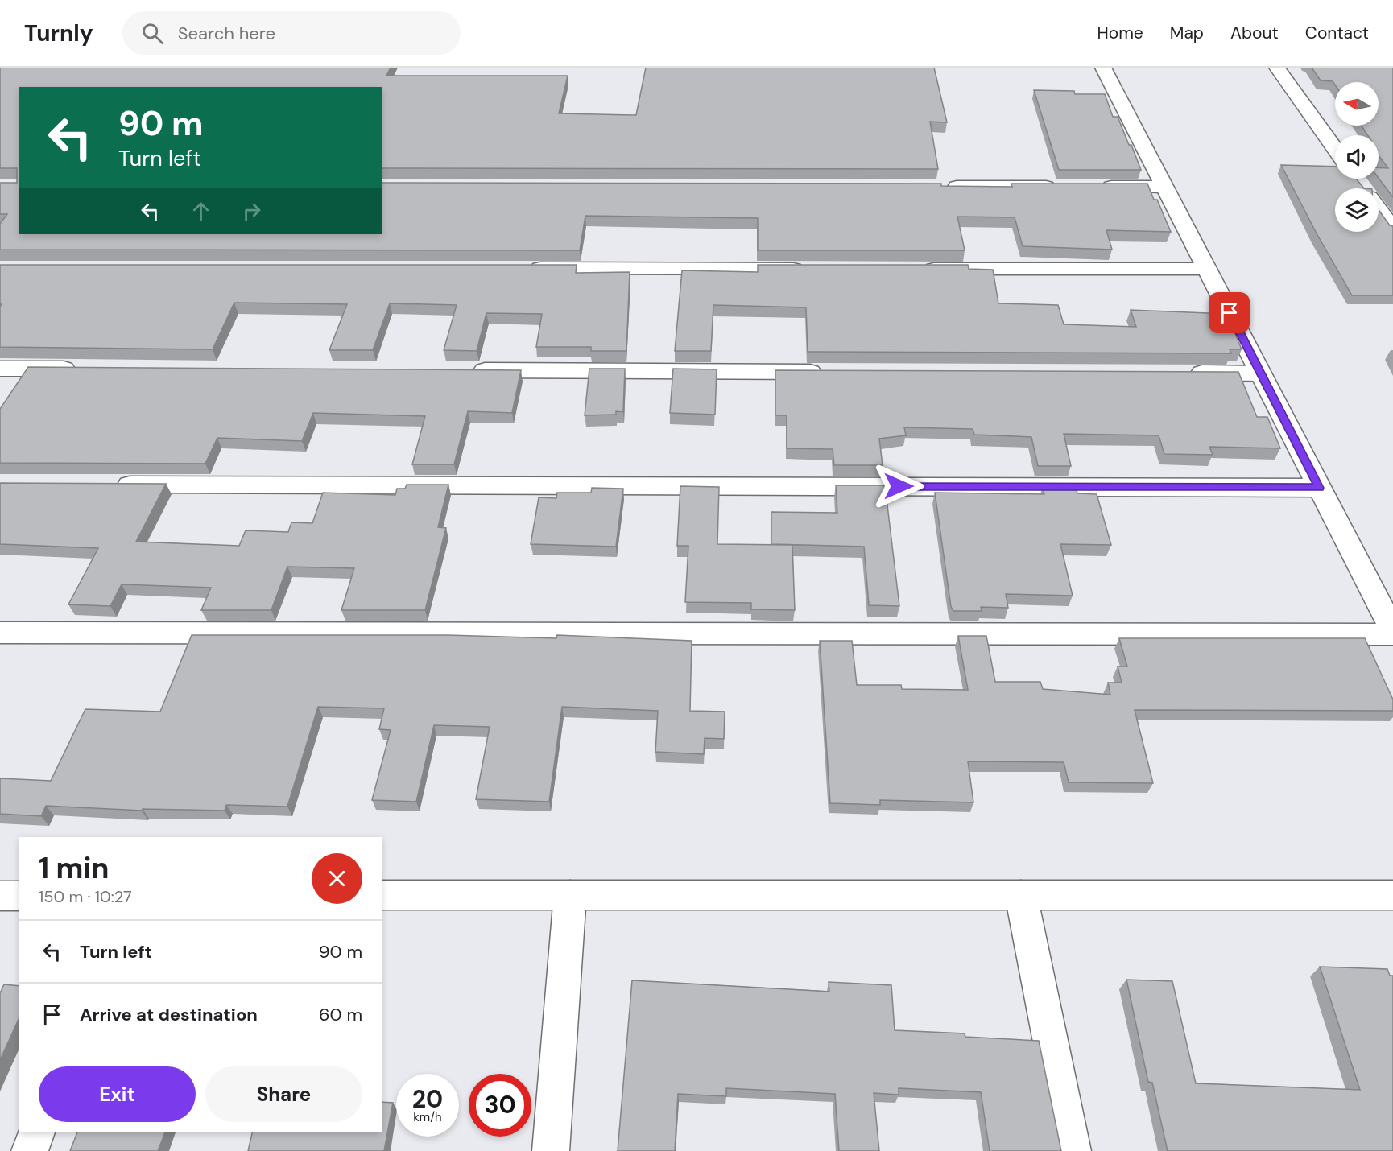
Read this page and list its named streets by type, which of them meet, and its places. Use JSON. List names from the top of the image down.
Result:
{
  "north": "left",
  "page": {
    "header": "Turnly",
    "search": "Search here",
    "nav": [
      "Home",
      "Map",
      "About",
      "Contact"
    ],
    "turn": ["90 m", "Turn left"],
    "heading": ["1 min", "150 m · 10:27"],
    "list": [
      {
        "name": "Turn left",
        "value": "90 m"
      },
      {
        "name": "Arrive at destination",
        "value": "60 m"
      }
    ],
    "buttons": ["Exit", "Share"],
    "speed": "20 km/h",
    "limit": "30"
  }
}
